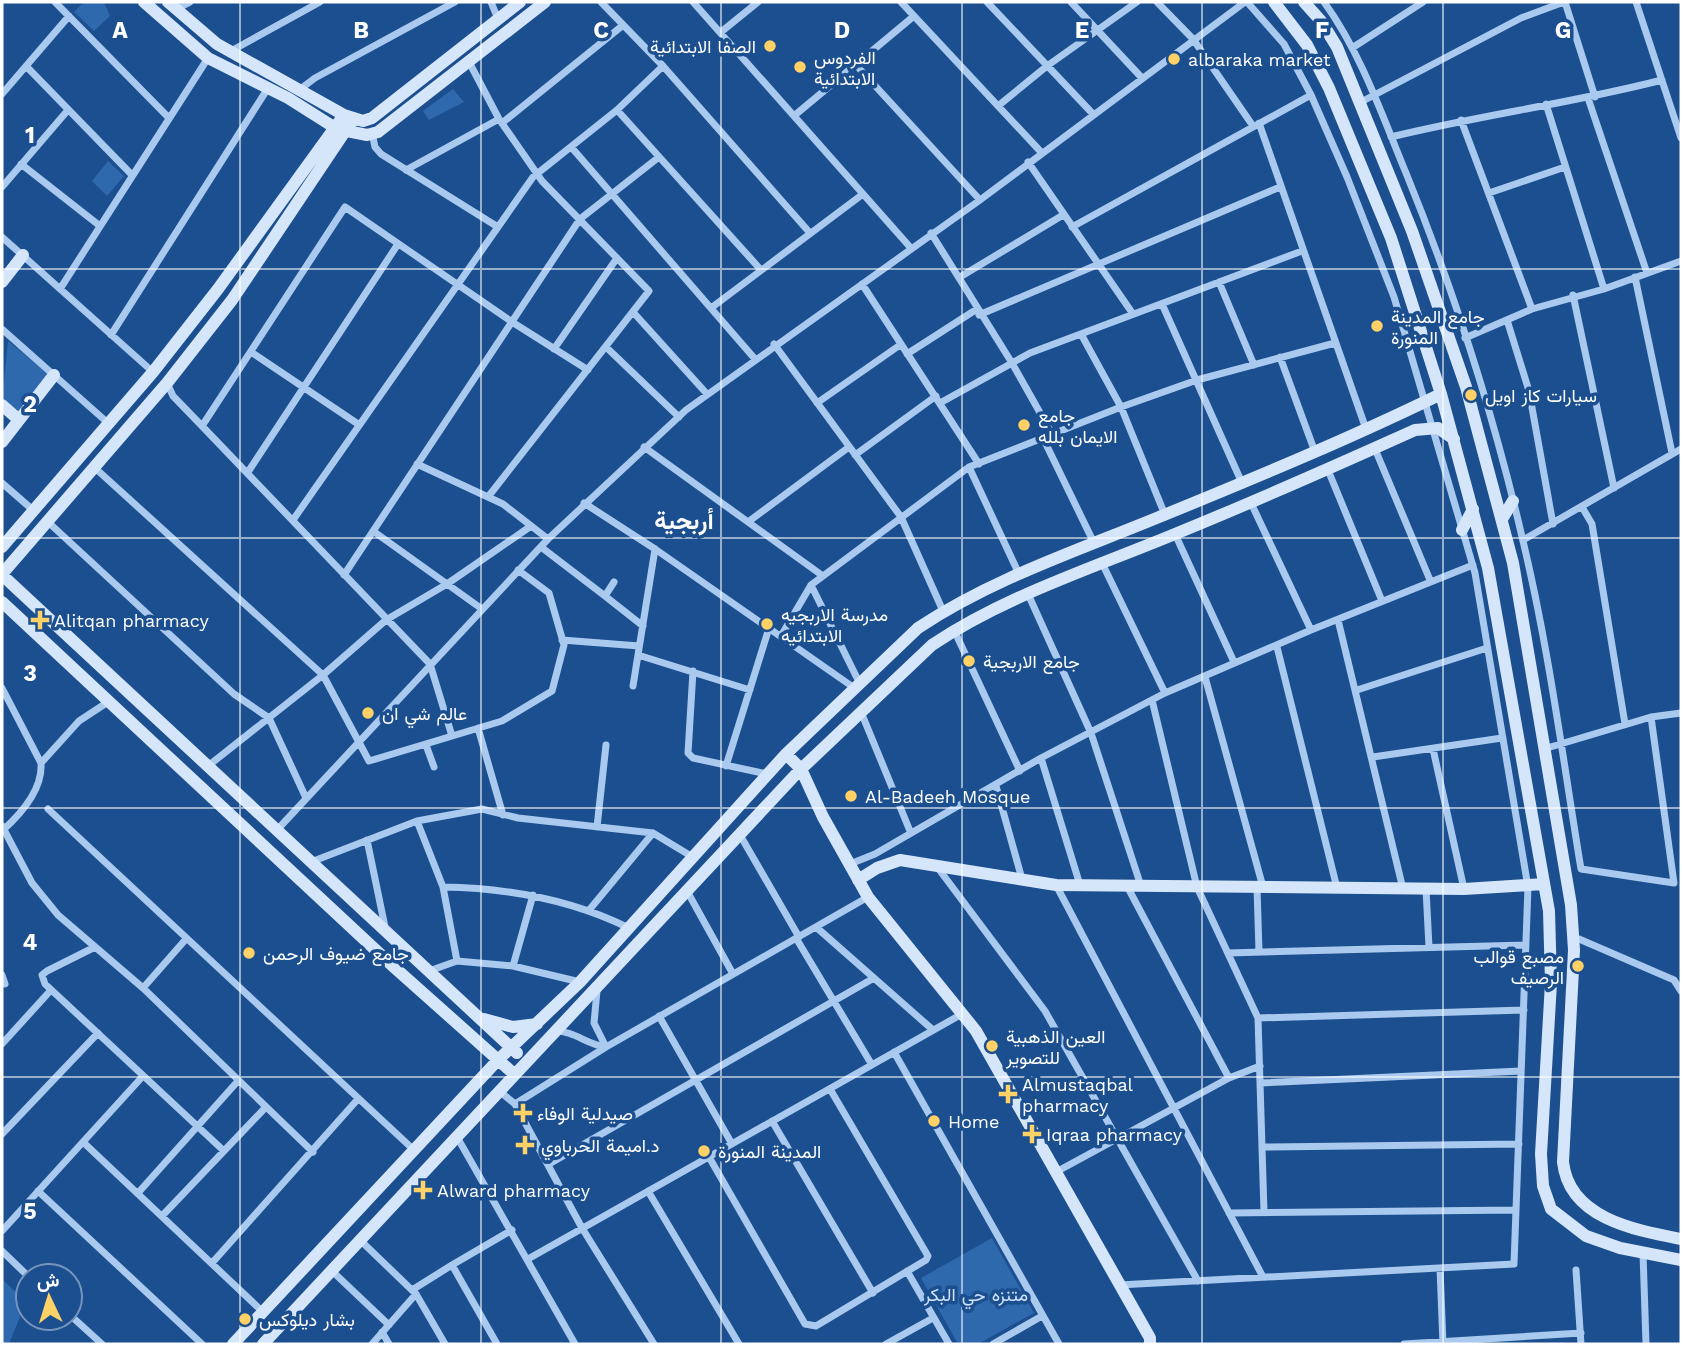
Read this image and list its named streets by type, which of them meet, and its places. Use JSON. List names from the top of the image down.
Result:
{
  "districts": ["أربجية"],
  "parks": ["متنزه حي البكر"],
  "places": {
    "other": [
      "الصفا الابتدائية",
      "albaraka market",
      "الفردوس الابتدائية",
      "جامع المدينة المنورة",
      "سيارات كاز اويل",
      "جامع الايمان بلله",
      "مدرسة الاربجيه الابتدائيه",
      "جامع الاربجية",
      "عالم شي ان",
      "Al-Badeeh Mosque",
      "جامع ضيوف الرحمن",
      "مصبع قوالب الرصيف",
      "العين الذهبية للتصوير",
      "Home",
      "المدينة المنورة",
      "بشار ديلوكس"
    ],
    "health": [
      "Alitqan pharmacy",
      "Almustaqbal pharmacy",
      "صيدلية الوفاء",
      "Iqraa pharmacy",
      "د.اميمة الحرباوي",
      "Alward pharmacy"
    ]
  },
  "north": "top",
  "grid": {
    "columns": [
      "A",
      "B",
      "C",
      "D",
      "E",
      "F",
      "G"
    ],
    "rows": [
      "1",
      "2",
      "3",
      "4",
      "5"
    ]
  }
}
